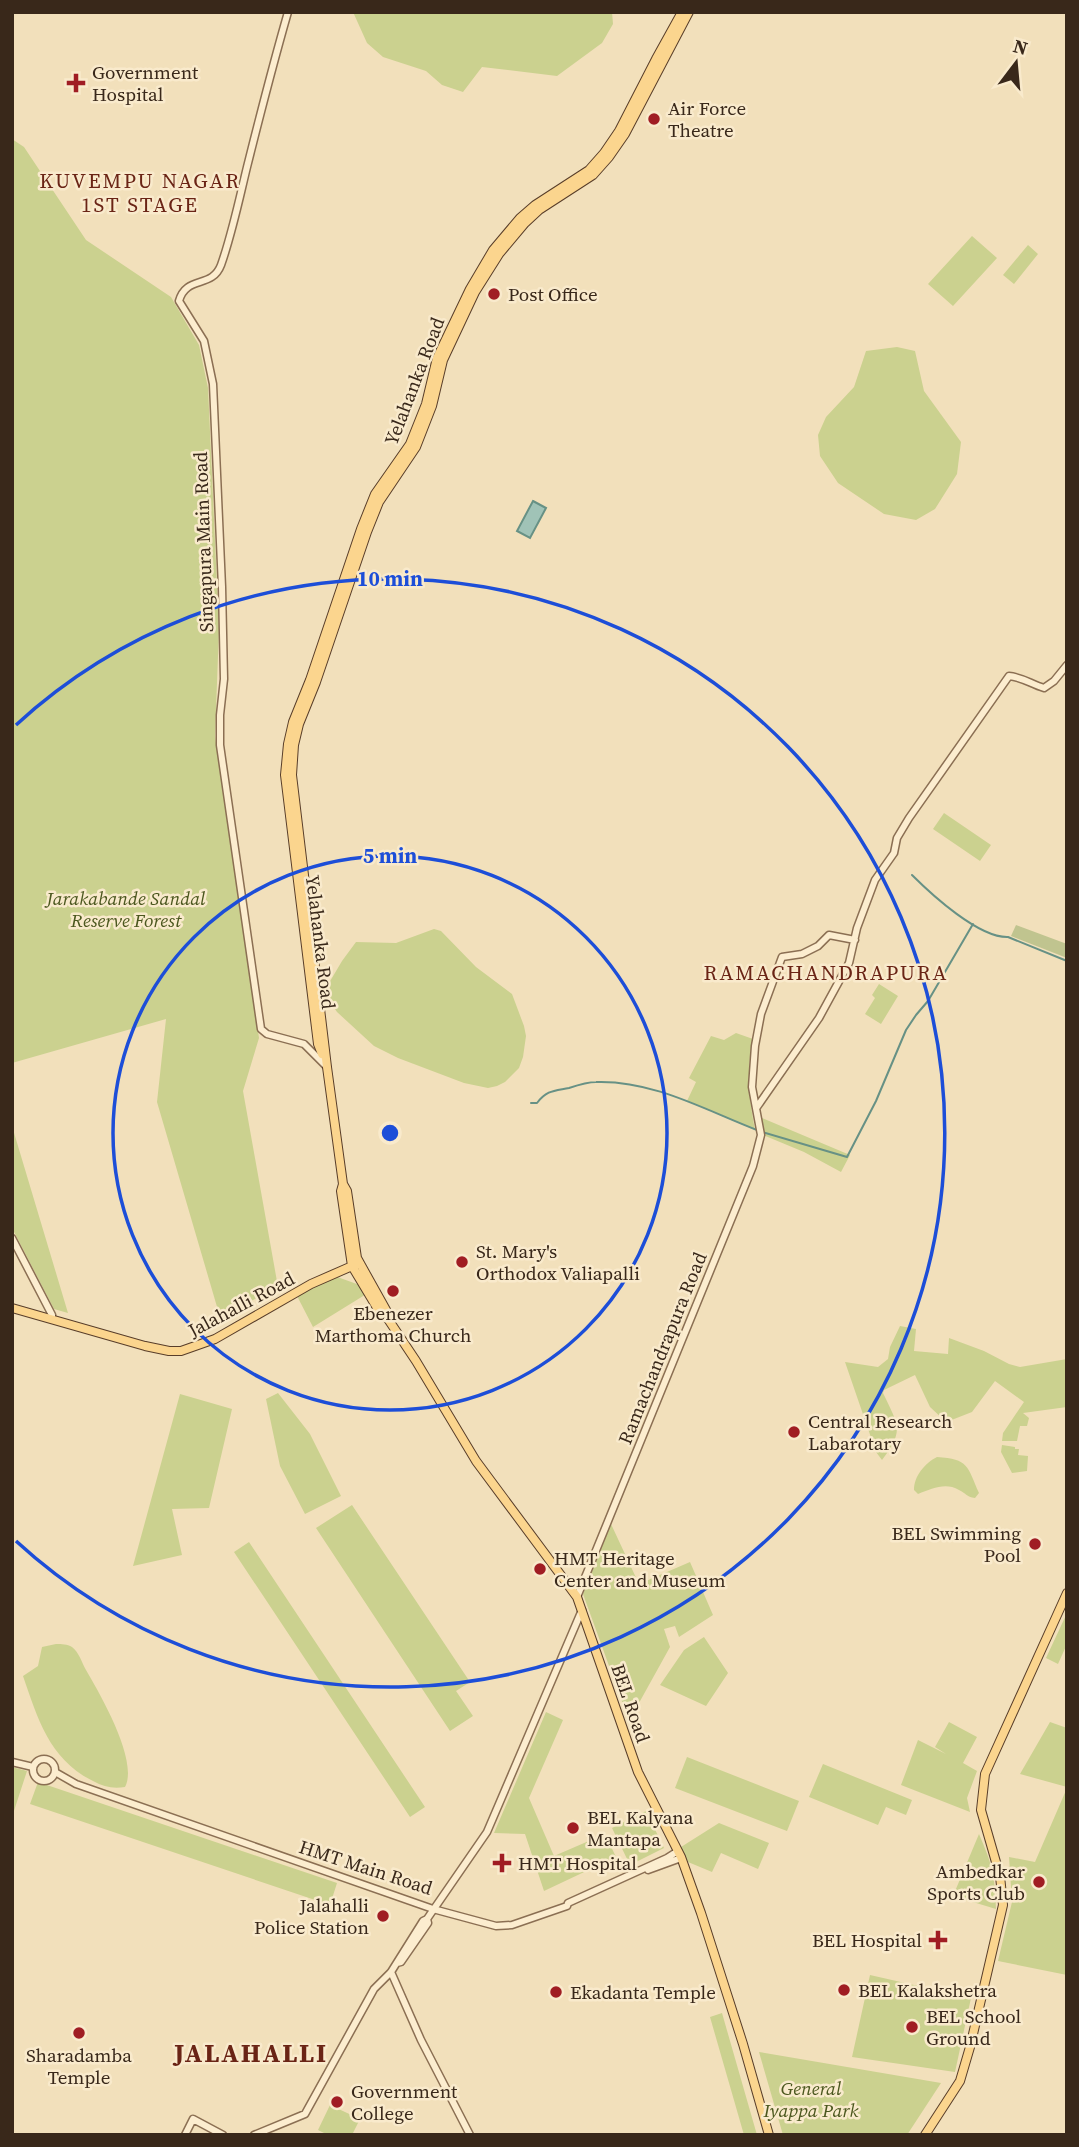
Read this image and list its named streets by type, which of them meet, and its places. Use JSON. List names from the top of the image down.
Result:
{
  "streets": {
    "main road": ["Yelahanka Road", "Jalahalli Road", "BEL Road"],
    "street": ["Singapura Main Road", "Ramachandrapura Road", "HMT Main Road"]
  },
  "crossings": [
    ["Yelahanka Road", "Singapura Main Road"],
    ["Yelahanka Road", "BEL Road"],
    ["Jalahalli Road", "BEL Road"],
    ["Ramachandrapura Road", "BEL Road"],
    ["BEL Road", "HMT Main Road"]
  ],
  "districts": ["KUVEMPU NAGAR 1ST STAGE", "RAMACHANDRAPURA", "JALAHALLI"],
  "parks": ["Jarakabande Sandal Reserve Forest", "General Iyappa Park"],
  "places": {
    "health": ["Government Hospital", "HMT Hospital", "BEL Hospital"],
    "other": [
      "Air Force Theatre",
      "Post Office",
      "St. Mary's Orthodox Valiapalli",
      "Ebenezer Marthoma Church",
      "Central Research Labarotary",
      "BEL Swimming Pool",
      "HMT Heritage Center and Museum",
      "BEL Kalyana Mantapa",
      "Ambedkar Sports Club",
      "Jalahalli Police Station",
      "BEL Kalakshetra",
      "Ekadanta Temple",
      "BEL School Ground",
      "Sharadamba Temple",
      "Government College"
    ]
  },
  "north": "top",
  "rings": ["10 min", "5 min"]
}
